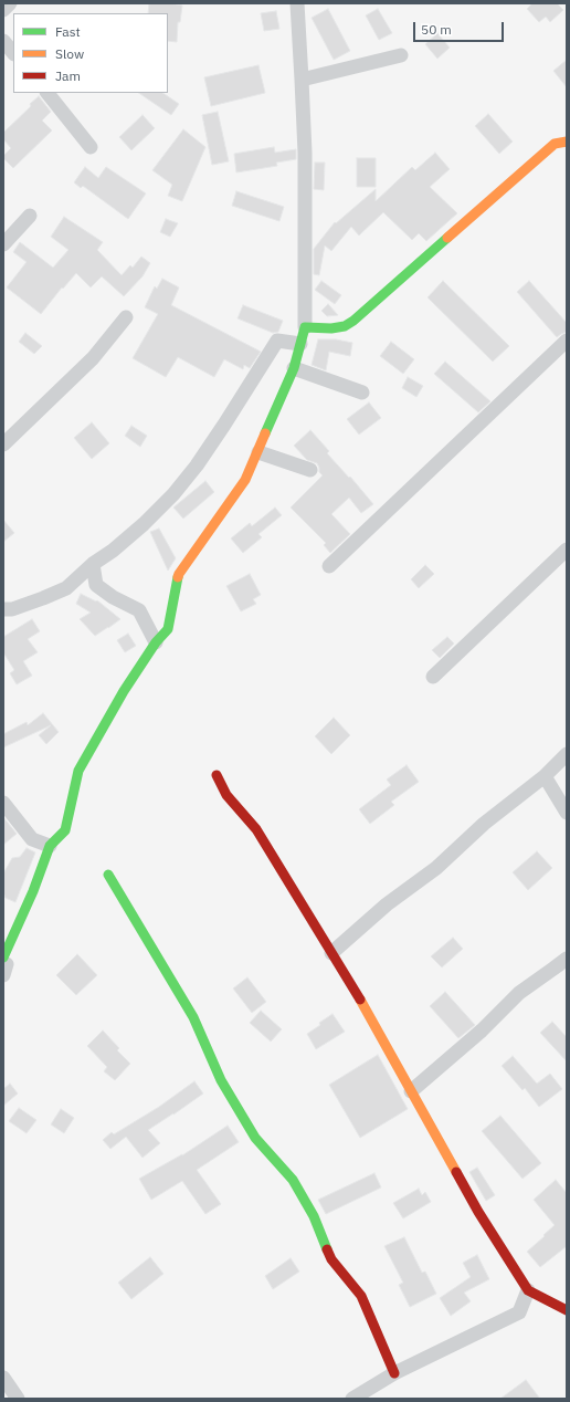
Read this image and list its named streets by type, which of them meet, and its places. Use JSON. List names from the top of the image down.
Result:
{
  "legend": ["Fast", "Slow", "Jam"],
  "scale_bar": "50 m"
}
